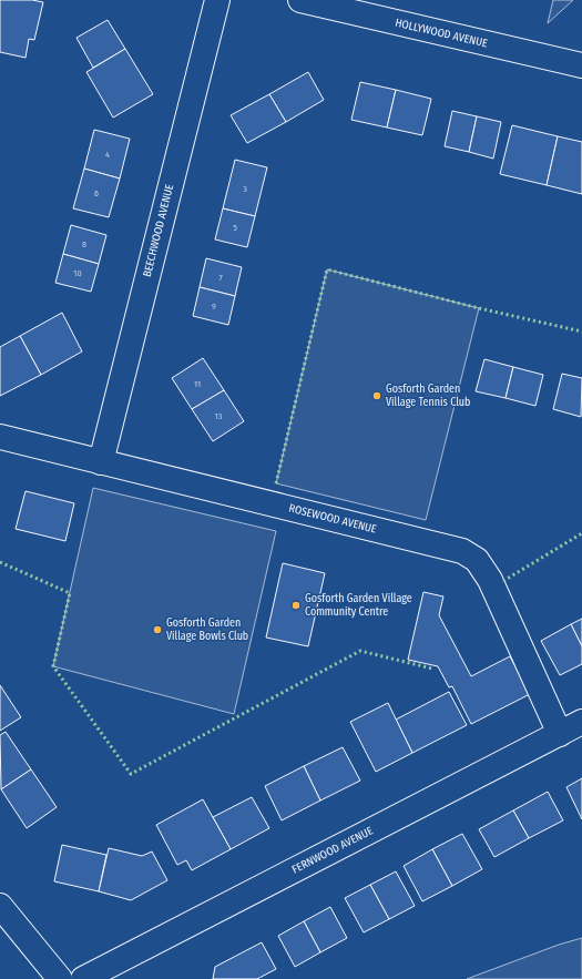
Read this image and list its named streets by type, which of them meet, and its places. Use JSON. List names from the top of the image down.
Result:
{
  "streets": {
    "street": [
      "HOLLYWOOD AVENUE",
      "BEECHWOOD AVENUE",
      "ROSEWOOD AVENUE",
      "FERNWOOD AVENUE"
    ]
  },
  "crossings": [
    ["BEECHWOOD AVENUE", "ROSEWOOD AVENUE"],
    ["ROSEWOOD AVENUE", "FERNWOOD AVENUE"]
  ],
  "places": ["Gosforth Garden Village Tennis Club", "Gosforth Garden Village Community Centre", "Gosforth Garden Village Bowls Club"],
  "house_numbers": [
    "4",
    "3",
    "6",
    "5",
    "8",
    "10",
    "7",
    "9",
    "11",
    "13"
  ]
}
